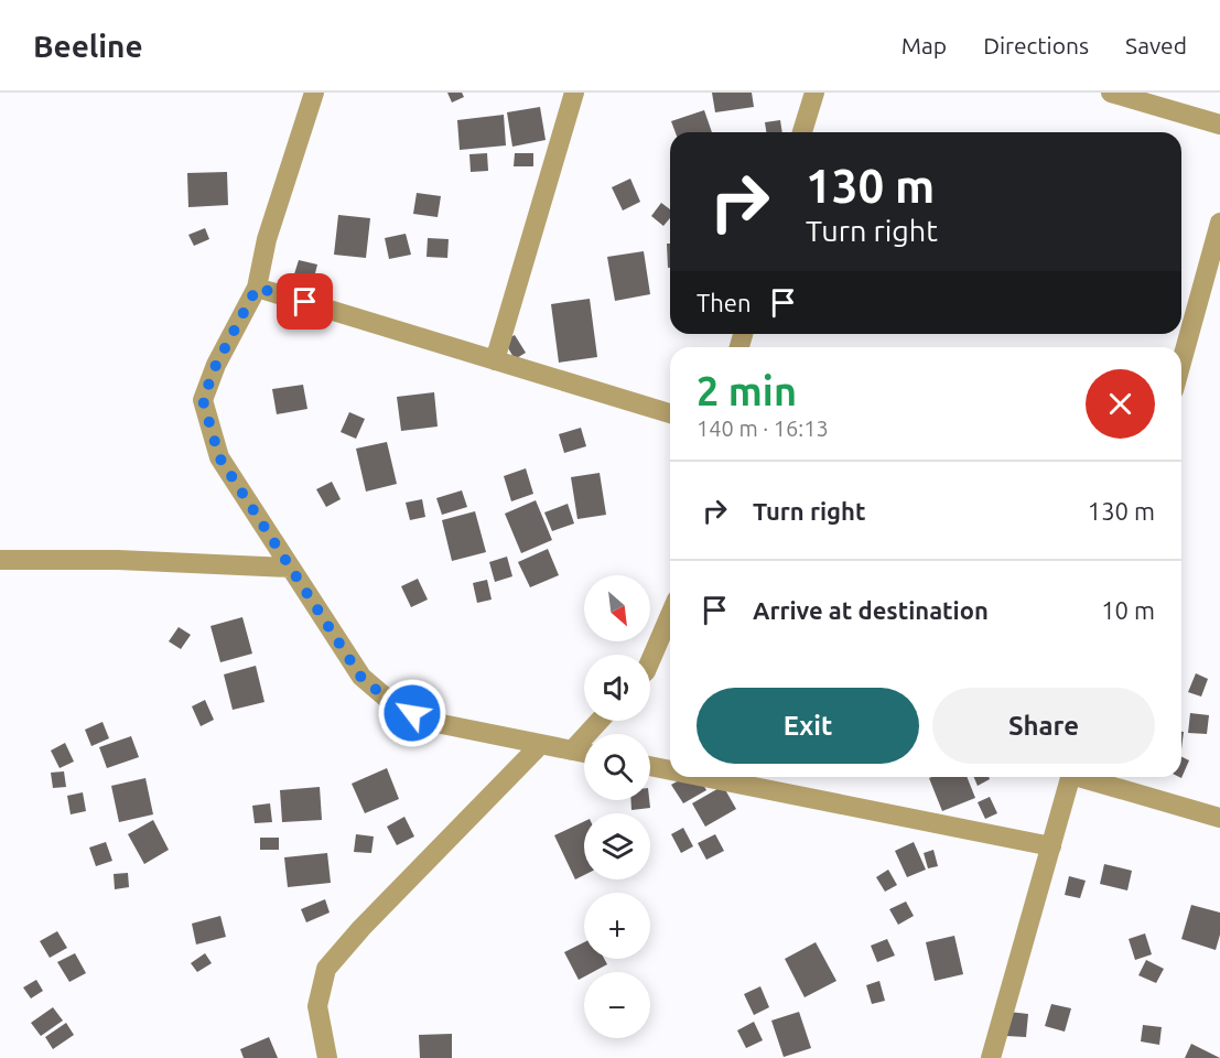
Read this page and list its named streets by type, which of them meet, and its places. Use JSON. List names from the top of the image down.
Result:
{
  "north": "bottom right",
  "page": {
    "header": "Beeline",
    "nav": ["Map", "Directions", "Saved"],
    "turn": ["130 m", "Turn right"],
    "then": "Then",
    "heading": ["2 min", "140 m · 16:13"],
    "list": [
      {
        "name": "Turn right",
        "value": "130 m"
      },
      {
        "name": "Arrive at destination",
        "value": "10 m"
      }
    ],
    "map_buttons": ["+", "−"],
    "buttons": ["Exit", "Share"]
  }
}
